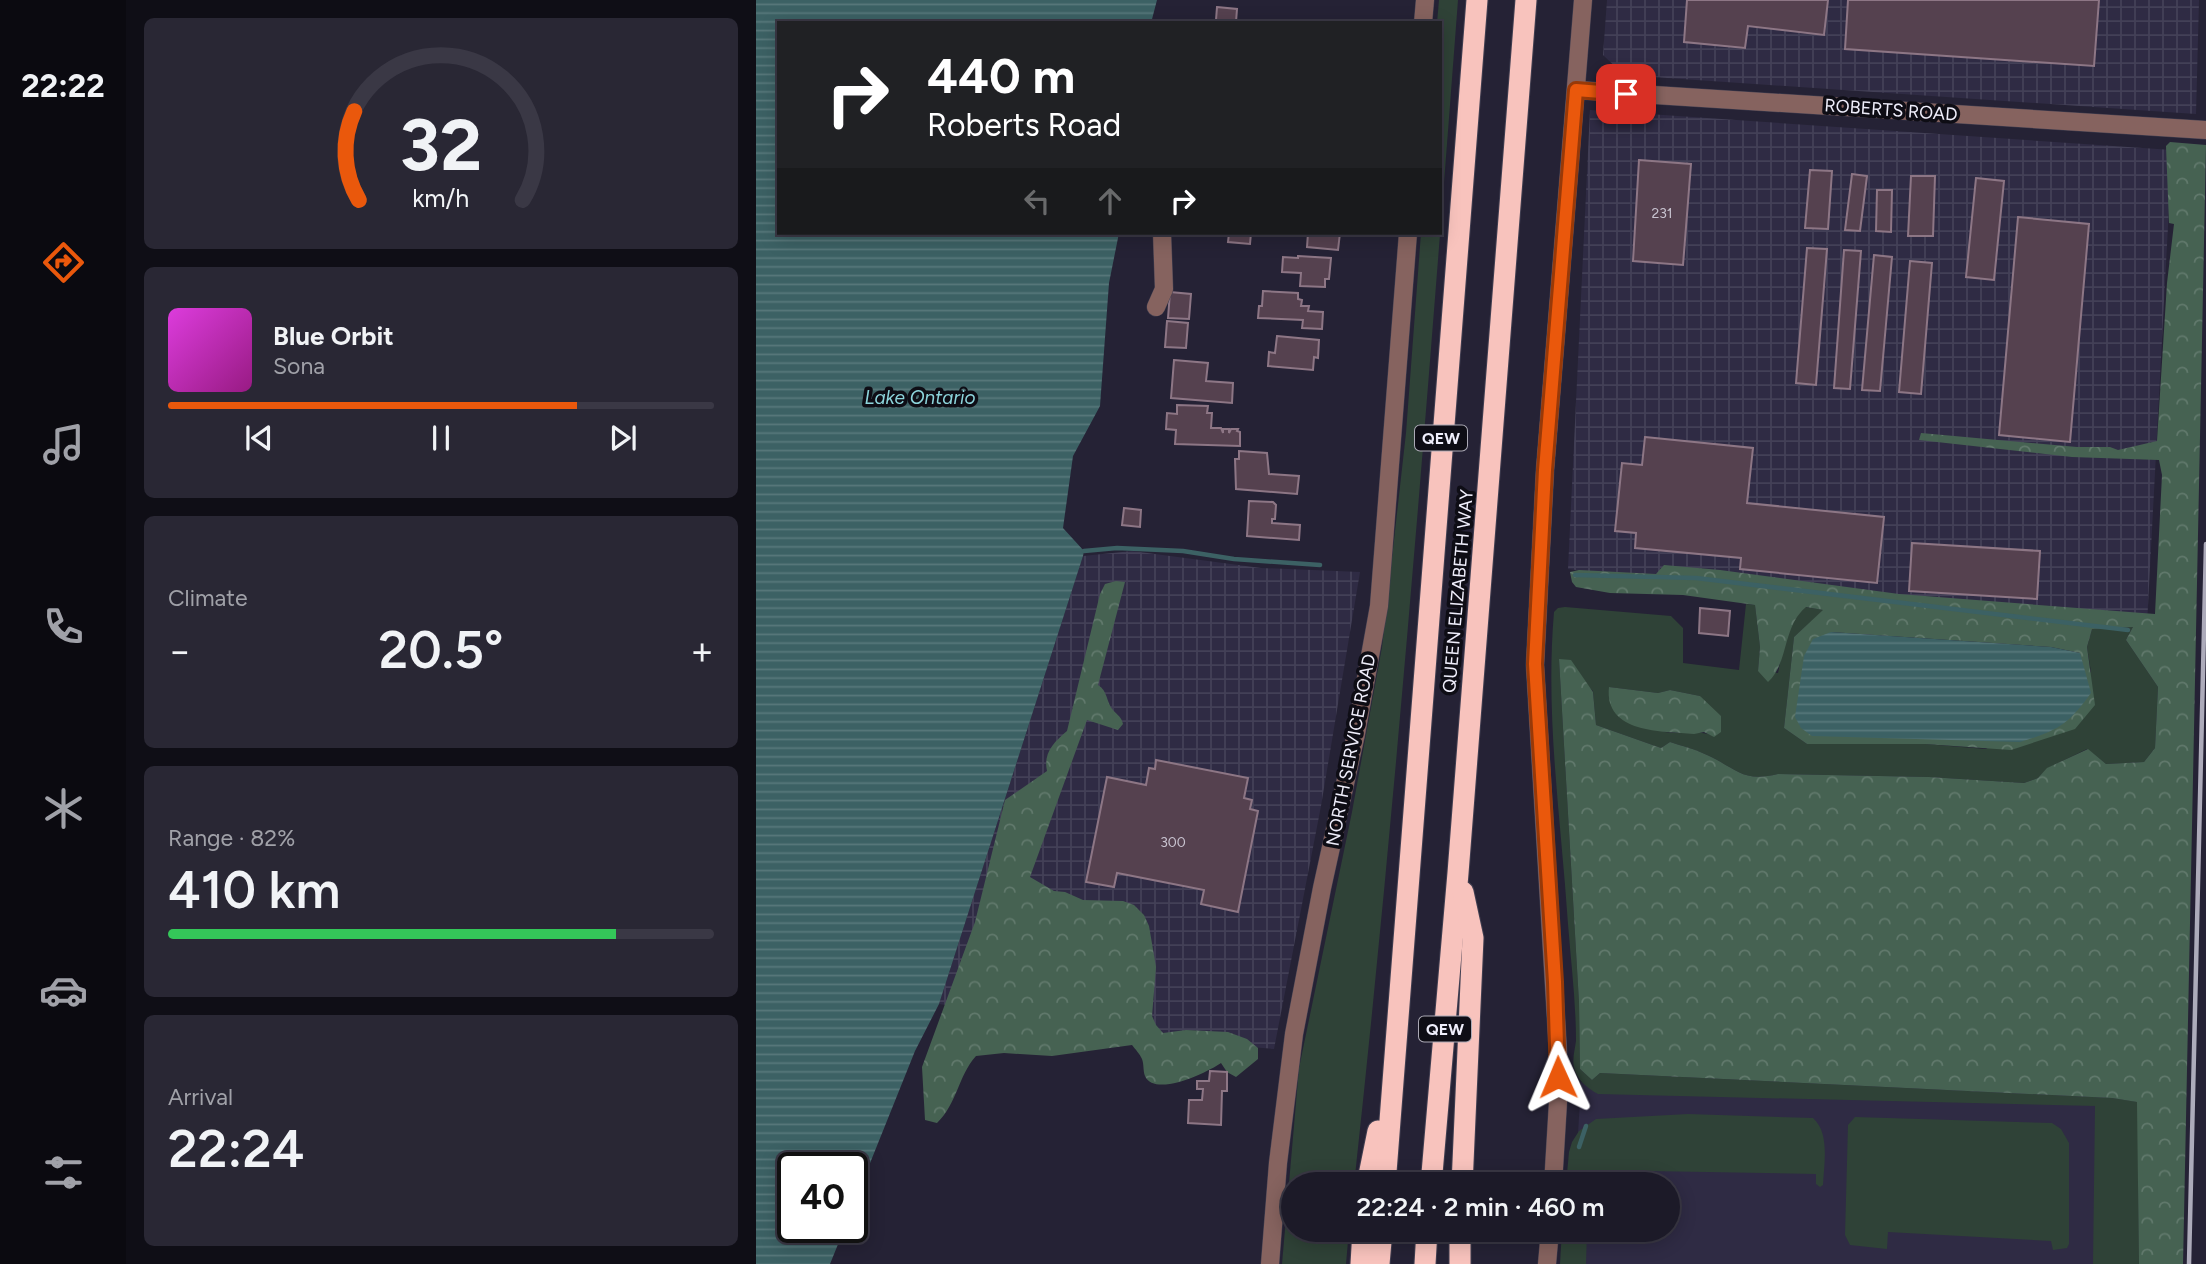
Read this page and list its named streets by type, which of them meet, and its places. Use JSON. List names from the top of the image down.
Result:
{
  "streets": {
    "highway": ["QEW", "QUEEN ELIZABETH WAY"],
    "street": ["ROBERTS ROAD", "NORTH SERVICE ROAD"]
  },
  "water": ["Lake Ontario"],
  "house_numbers": ["231", "300"],
  "page": {
    "tabs": "22:22",
    "turn": ["440 m", "Roberts Road"],
    "song": ["Blue Orbit", "Sona"],
    "tile": [
      "Climate",
      ["Range · 82%", "410 km"],
      ["Arrival", "22:24"]
    ],
    "heat": ["−", "20.5°", "+"],
    "limit": "40",
    "trip": "22:24 · 2 min · 460 m",
    "gauge": ["32", "km/h"]
  }
}
